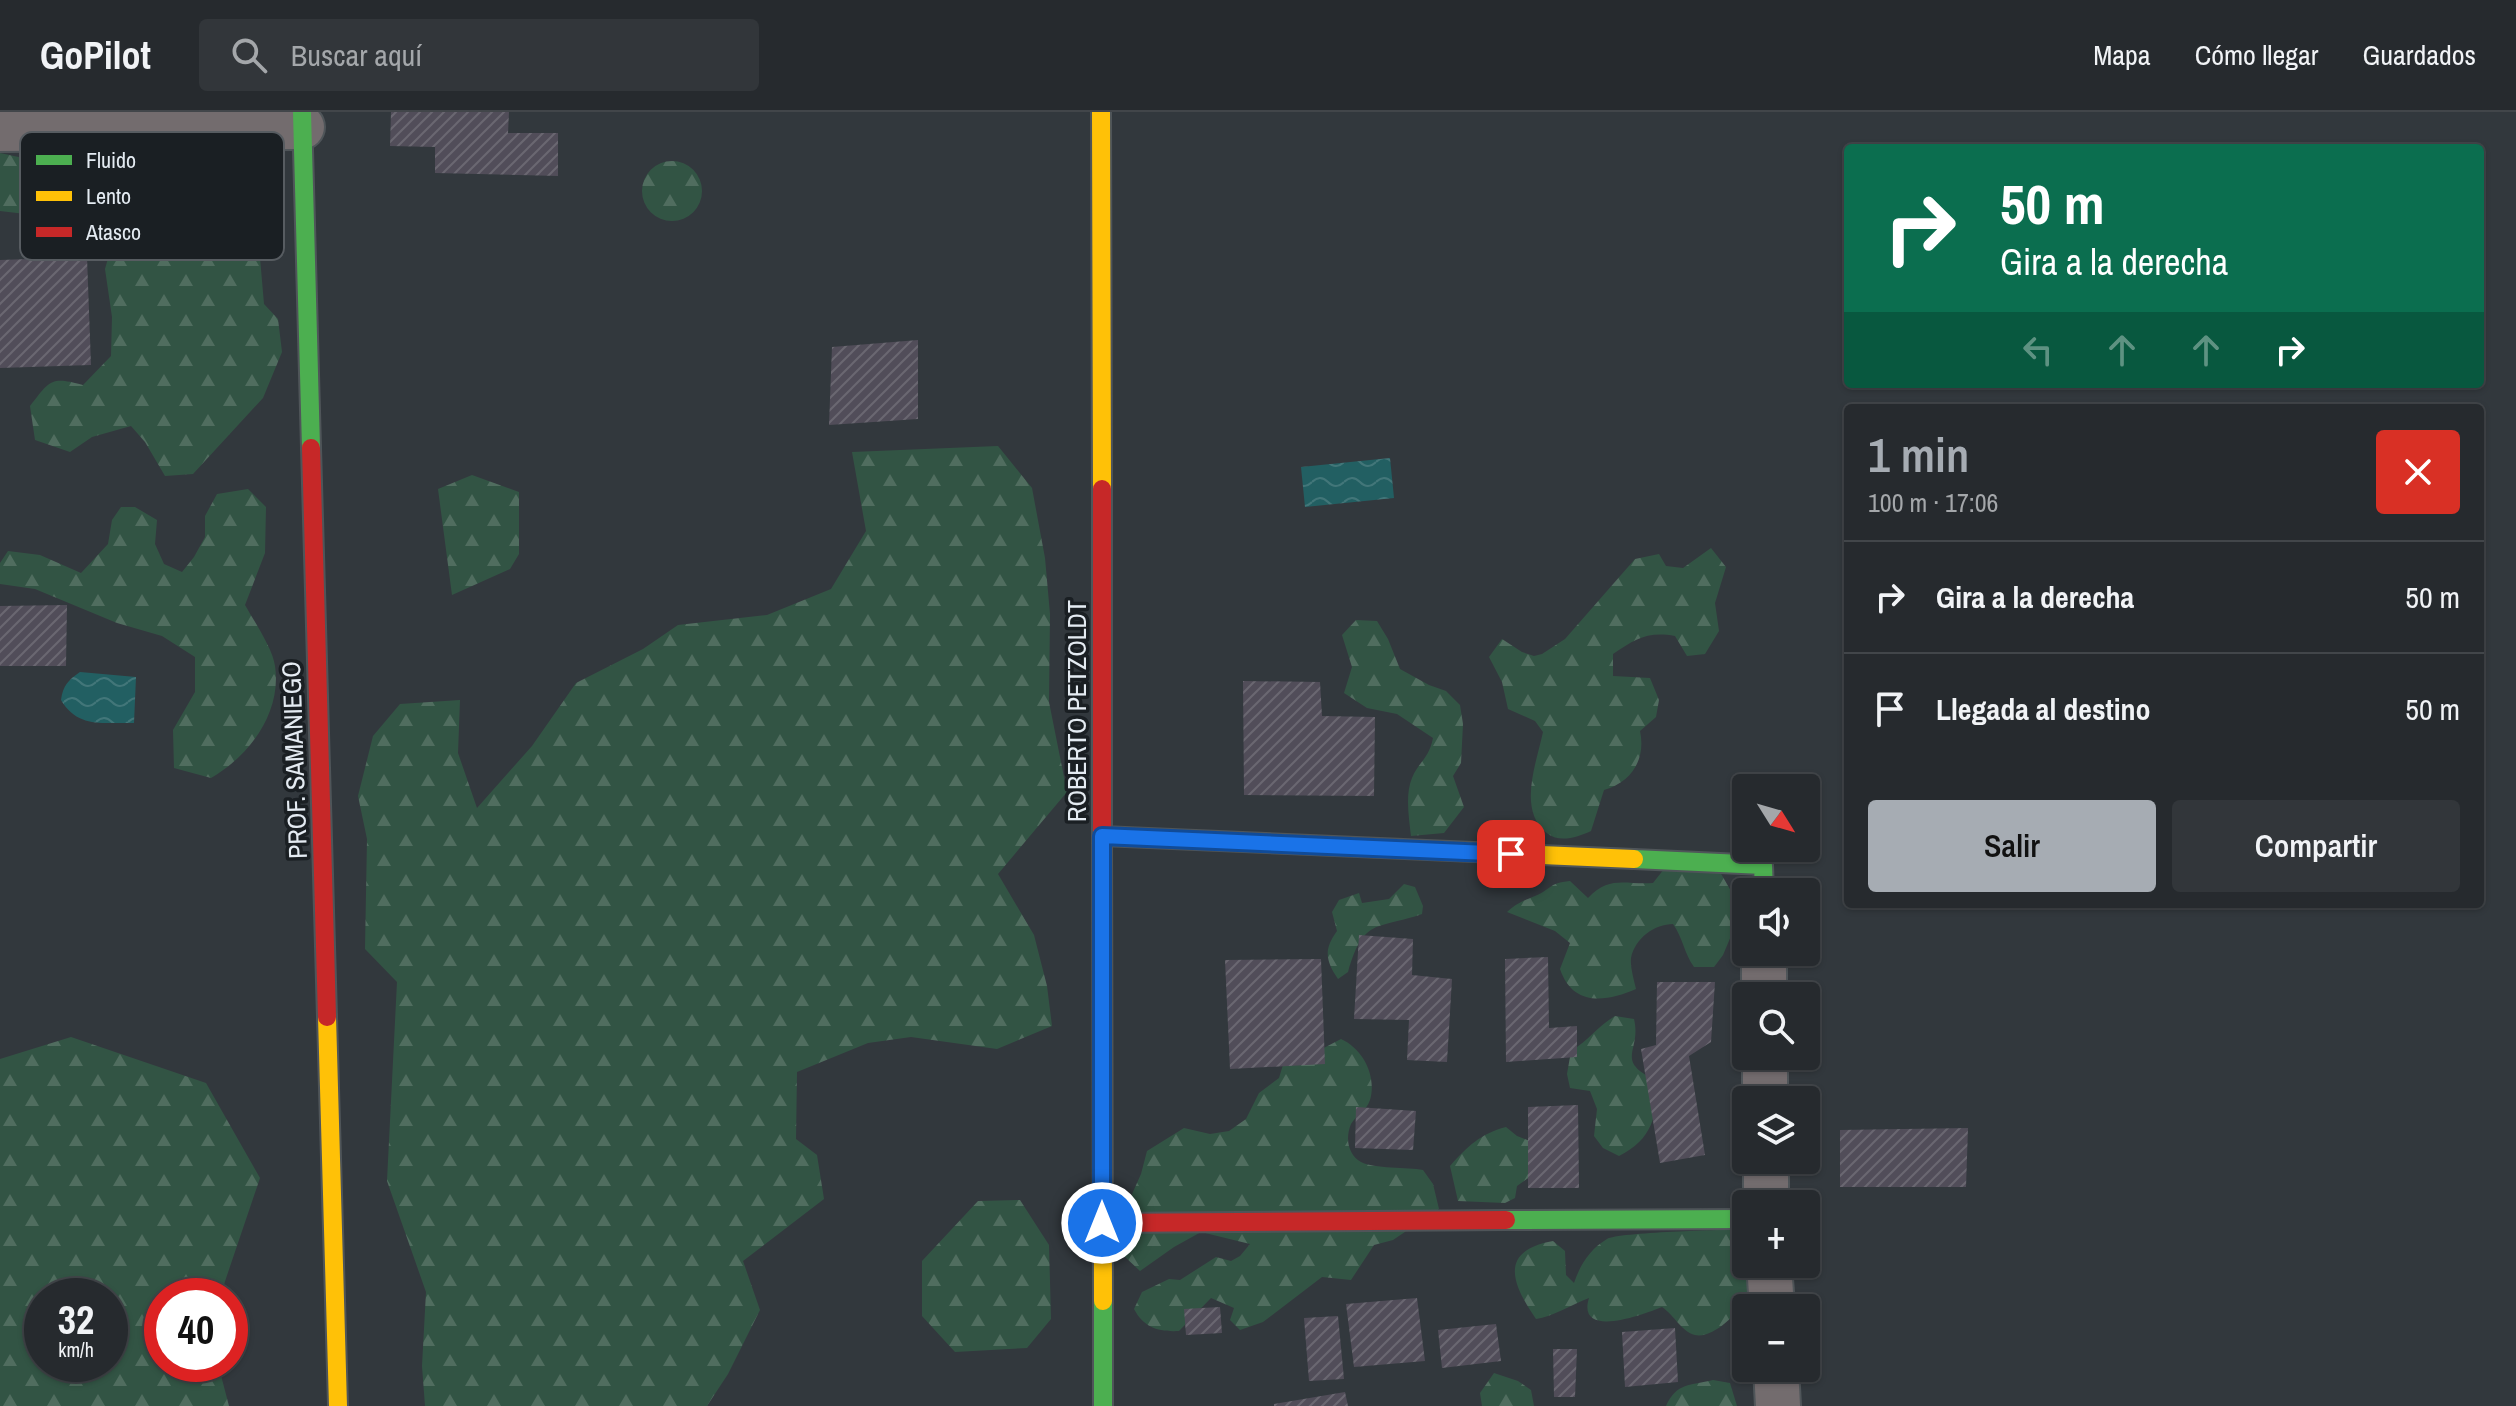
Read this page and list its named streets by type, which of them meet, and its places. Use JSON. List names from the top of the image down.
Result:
{
  "streets": {
    "street": ["ROBERTO PETZOLDT", "PROF. SAMANIEGO"]
  },
  "legend": ["Fluido", "Lento", "Atasco"],
  "north": "bottom right",
  "page": {
    "header": "GoPilot",
    "search": "Buscar aquí",
    "nav": ["Mapa", "Cómo llegar", "Guardados"],
    "turn": ["50 m", "Gira a la derecha"],
    "heading": ["1 min", "100 m · 17:06"],
    "list": [
      {
        "name": "Gira a la derecha",
        "value": "50 m"
      },
      {
        "name": "Llegada al destino",
        "value": "50 m"
      }
    ],
    "map_buttons": ["+", "−"],
    "buttons": ["Salir", "Compartir"],
    "speed": "32 km/h",
    "limit": "40"
  }
}
